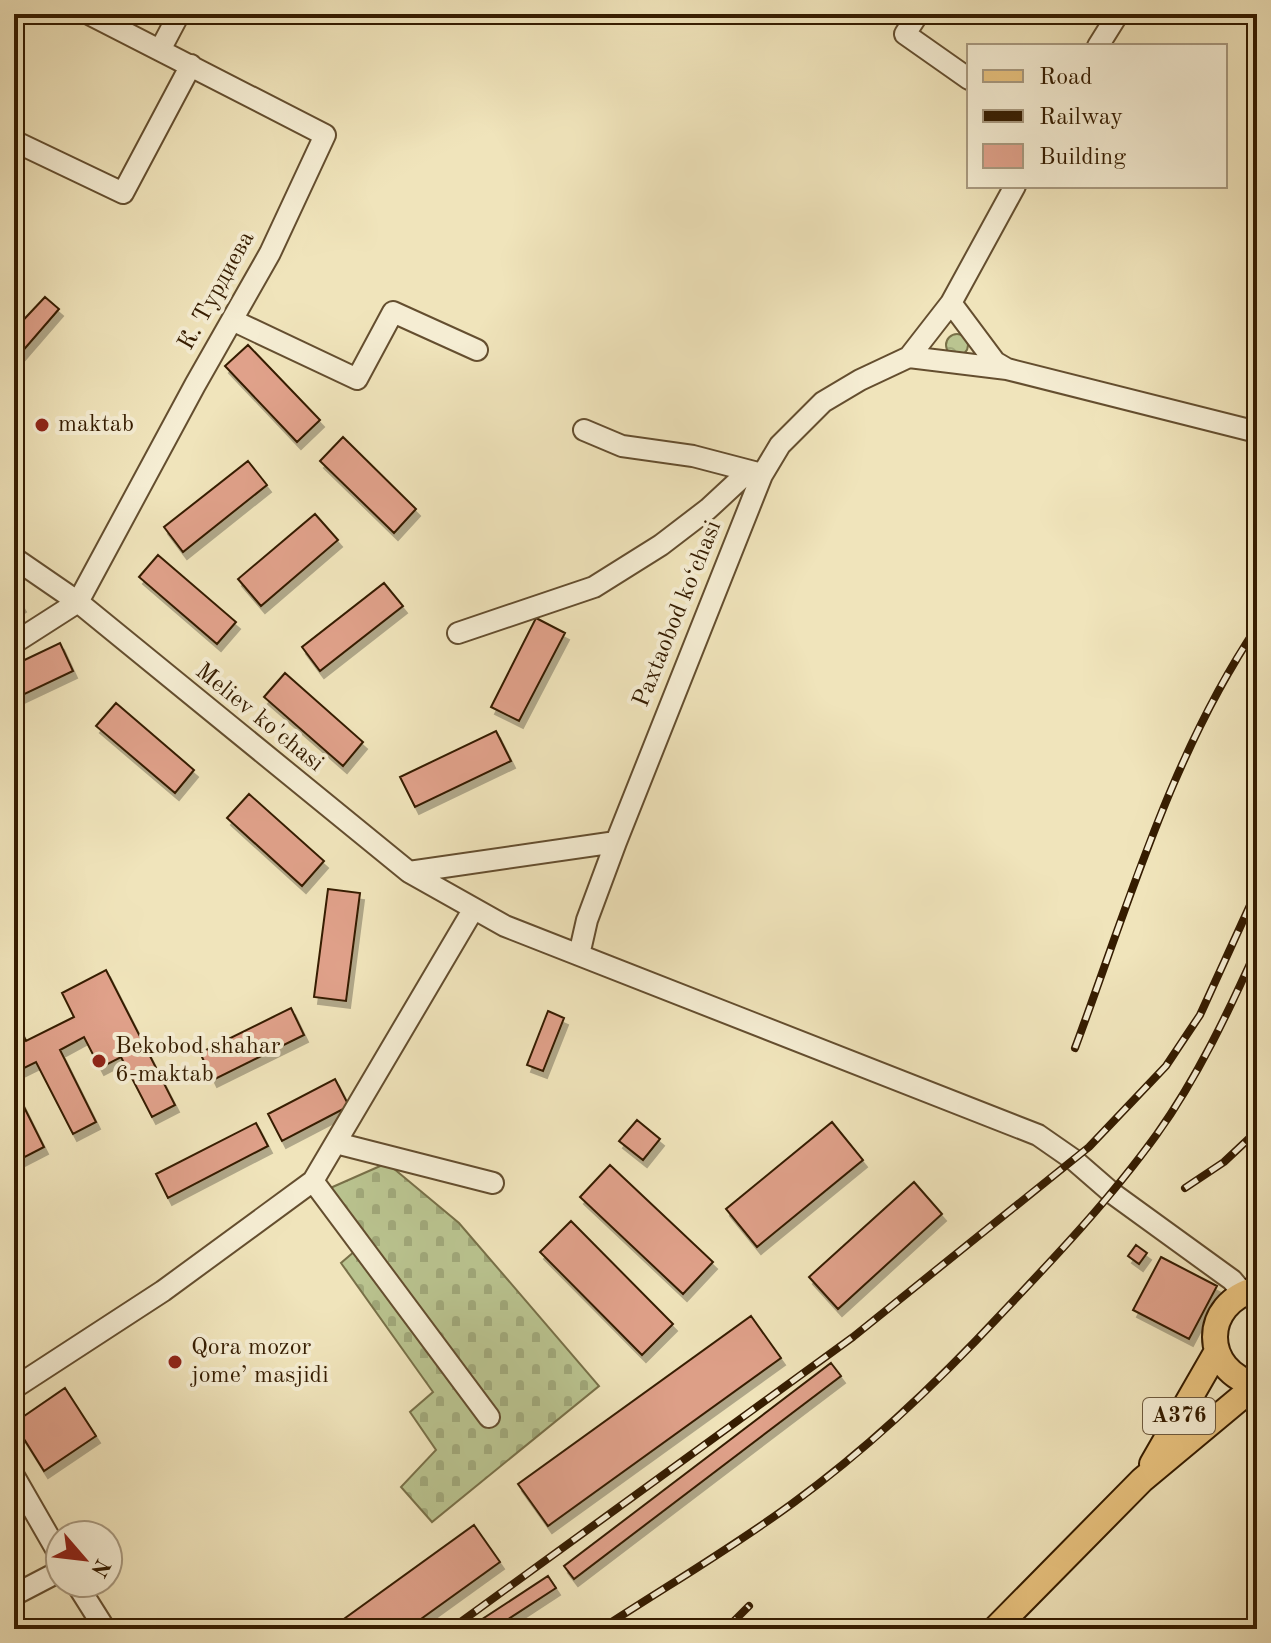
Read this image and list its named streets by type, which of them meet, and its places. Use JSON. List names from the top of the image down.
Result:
{
  "streets": {
    "main road": ["A376"],
    "street": ["К. Турдиева", "Paxtaobod ko‘chasi", "Meliev ko'chasi"]
  },
  "crossings": [
    ["К. Турдиева", "Meliev ko'chasi"],
    ["Paxtaobod ko‘chasi", "Meliev ko'chasi"]
  ],
  "places": ["maktab", "Bekobod shahar 6-maktab", "Qora mozor jome’ masjidi"],
  "legend": ["Road", "Railway", "Building"],
  "north": "bottom right"
}
